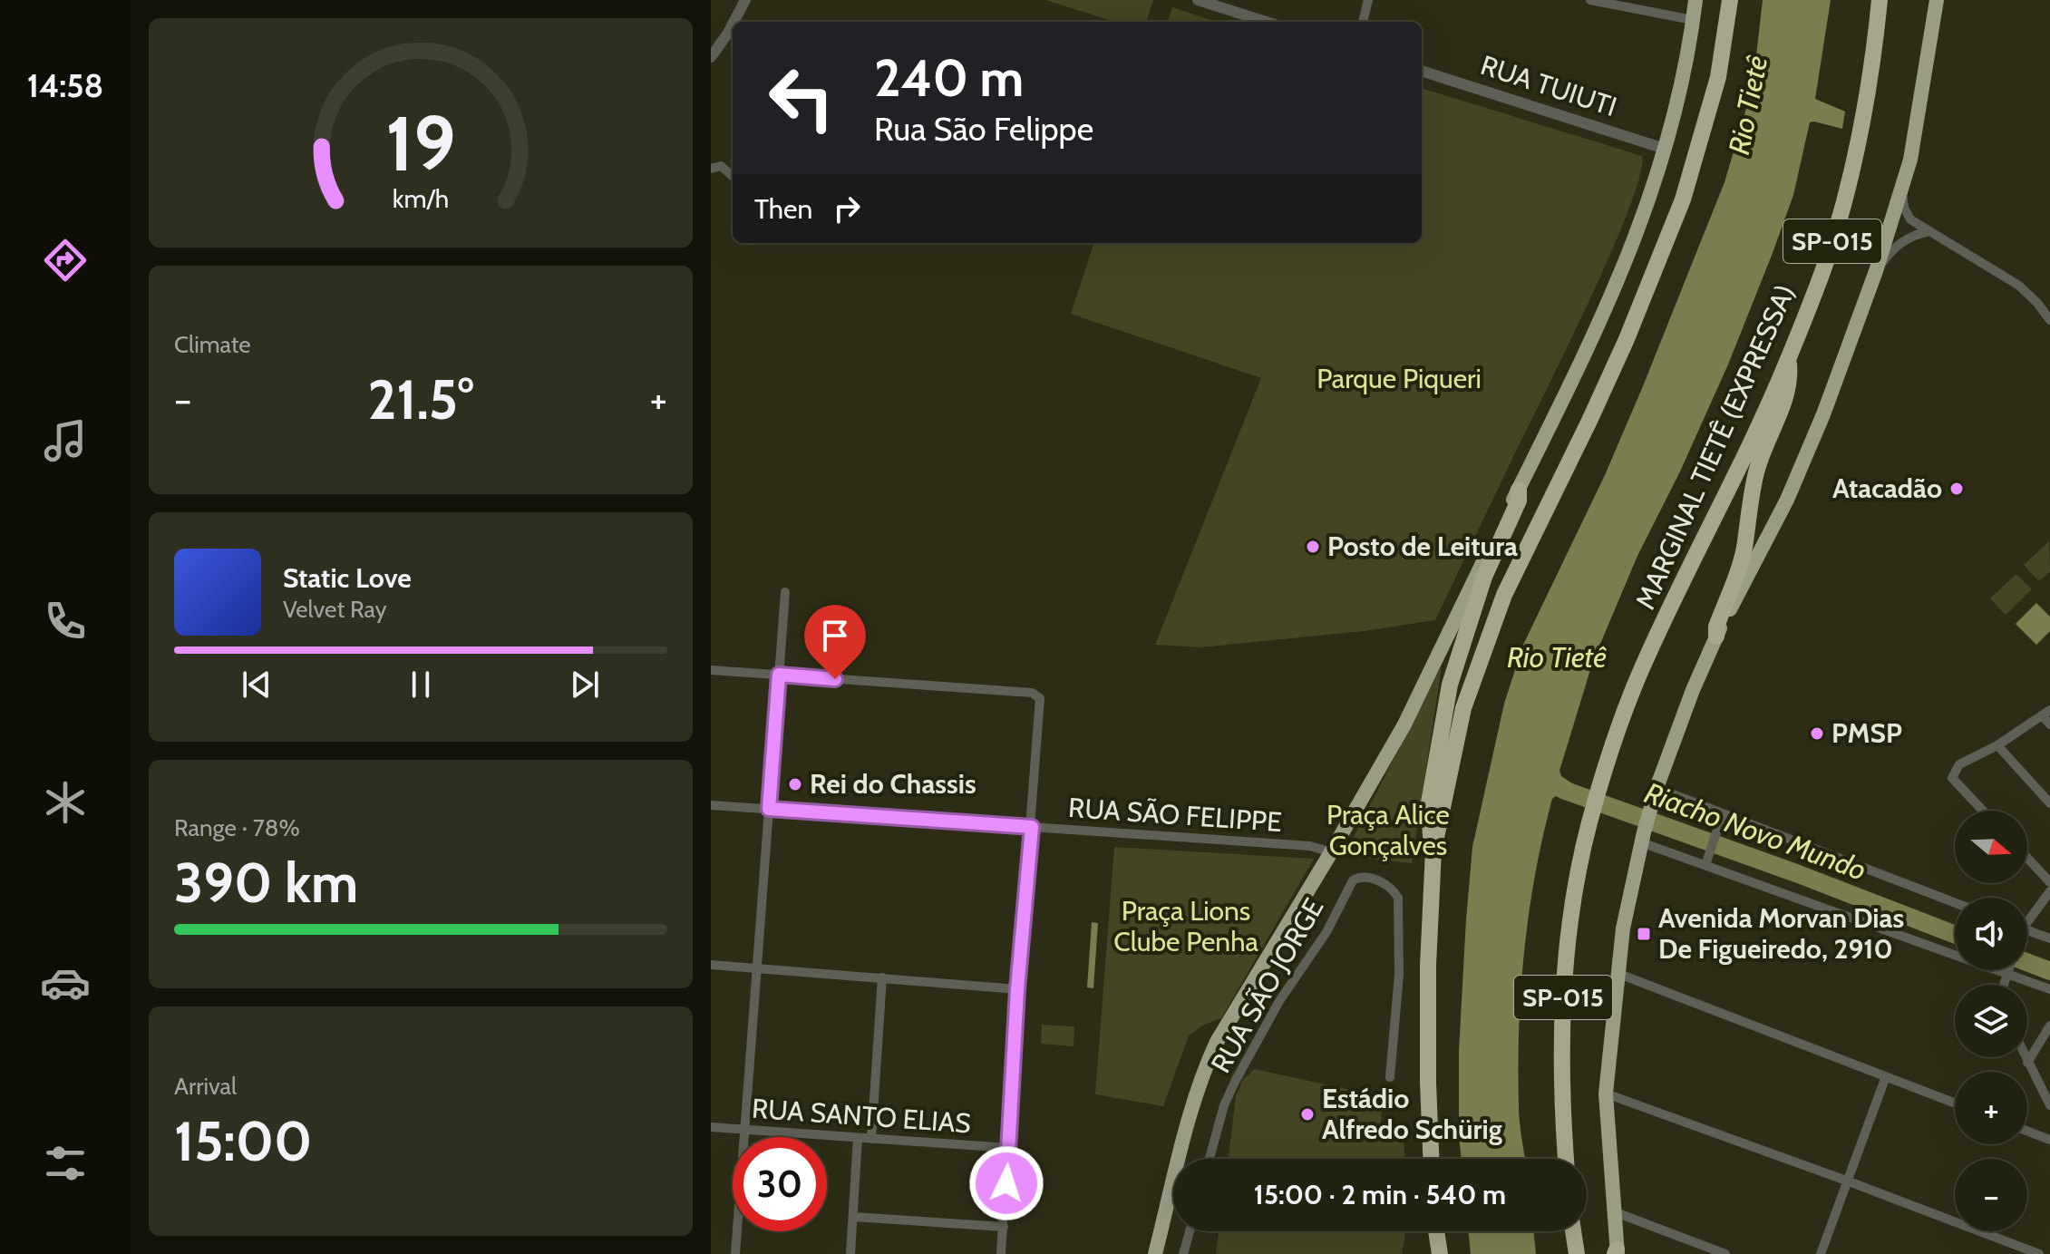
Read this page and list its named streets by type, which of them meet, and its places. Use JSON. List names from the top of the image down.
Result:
{
  "streets": {
    "highway": ["SP-015", "MARGINAL TIETÊ (EXPRESSA)"],
    "street": [
      "RUA TUIUTI",
      "RUA SÃO FELIPPE",
      "RUA SÃO JORGE",
      "RUA SANTO ELIAS"
    ]
  },
  "water": ["Rio Tietê", "Riacho Novo Mundo"],
  "parks": ["Parque Piqueri", "Praça Alice Gonçalves", "Praça Lions Clube Penha"],
  "places": {
    "other": [
      "Atacadão",
      "Posto de Leitura",
      "PMSP",
      "Rei do Chassis",
      "Estádio Alfredo Schürig"
    ],
    "transit": ["Avenida Morvan Dias De Figueiredo, 2910"]
  },
  "north": "right",
  "page": {
    "tabs": "14:58",
    "turn": ["240 m", "Rua São Felippe"],
    "then": "Then",
    "tile": [
      "Climate",
      ["Range · 78%", "390 km"],
      ["Arrival", "15:00"]
    ],
    "heat": ["−", "21.5°", "+"],
    "song": ["Static Love", "Velvet Ray"],
    "map_buttons": ["+", "−"],
    "limit": "30",
    "trip": "15:00 · 2 min · 540 m",
    "gauge": ["19", "km/h"]
  }
}
